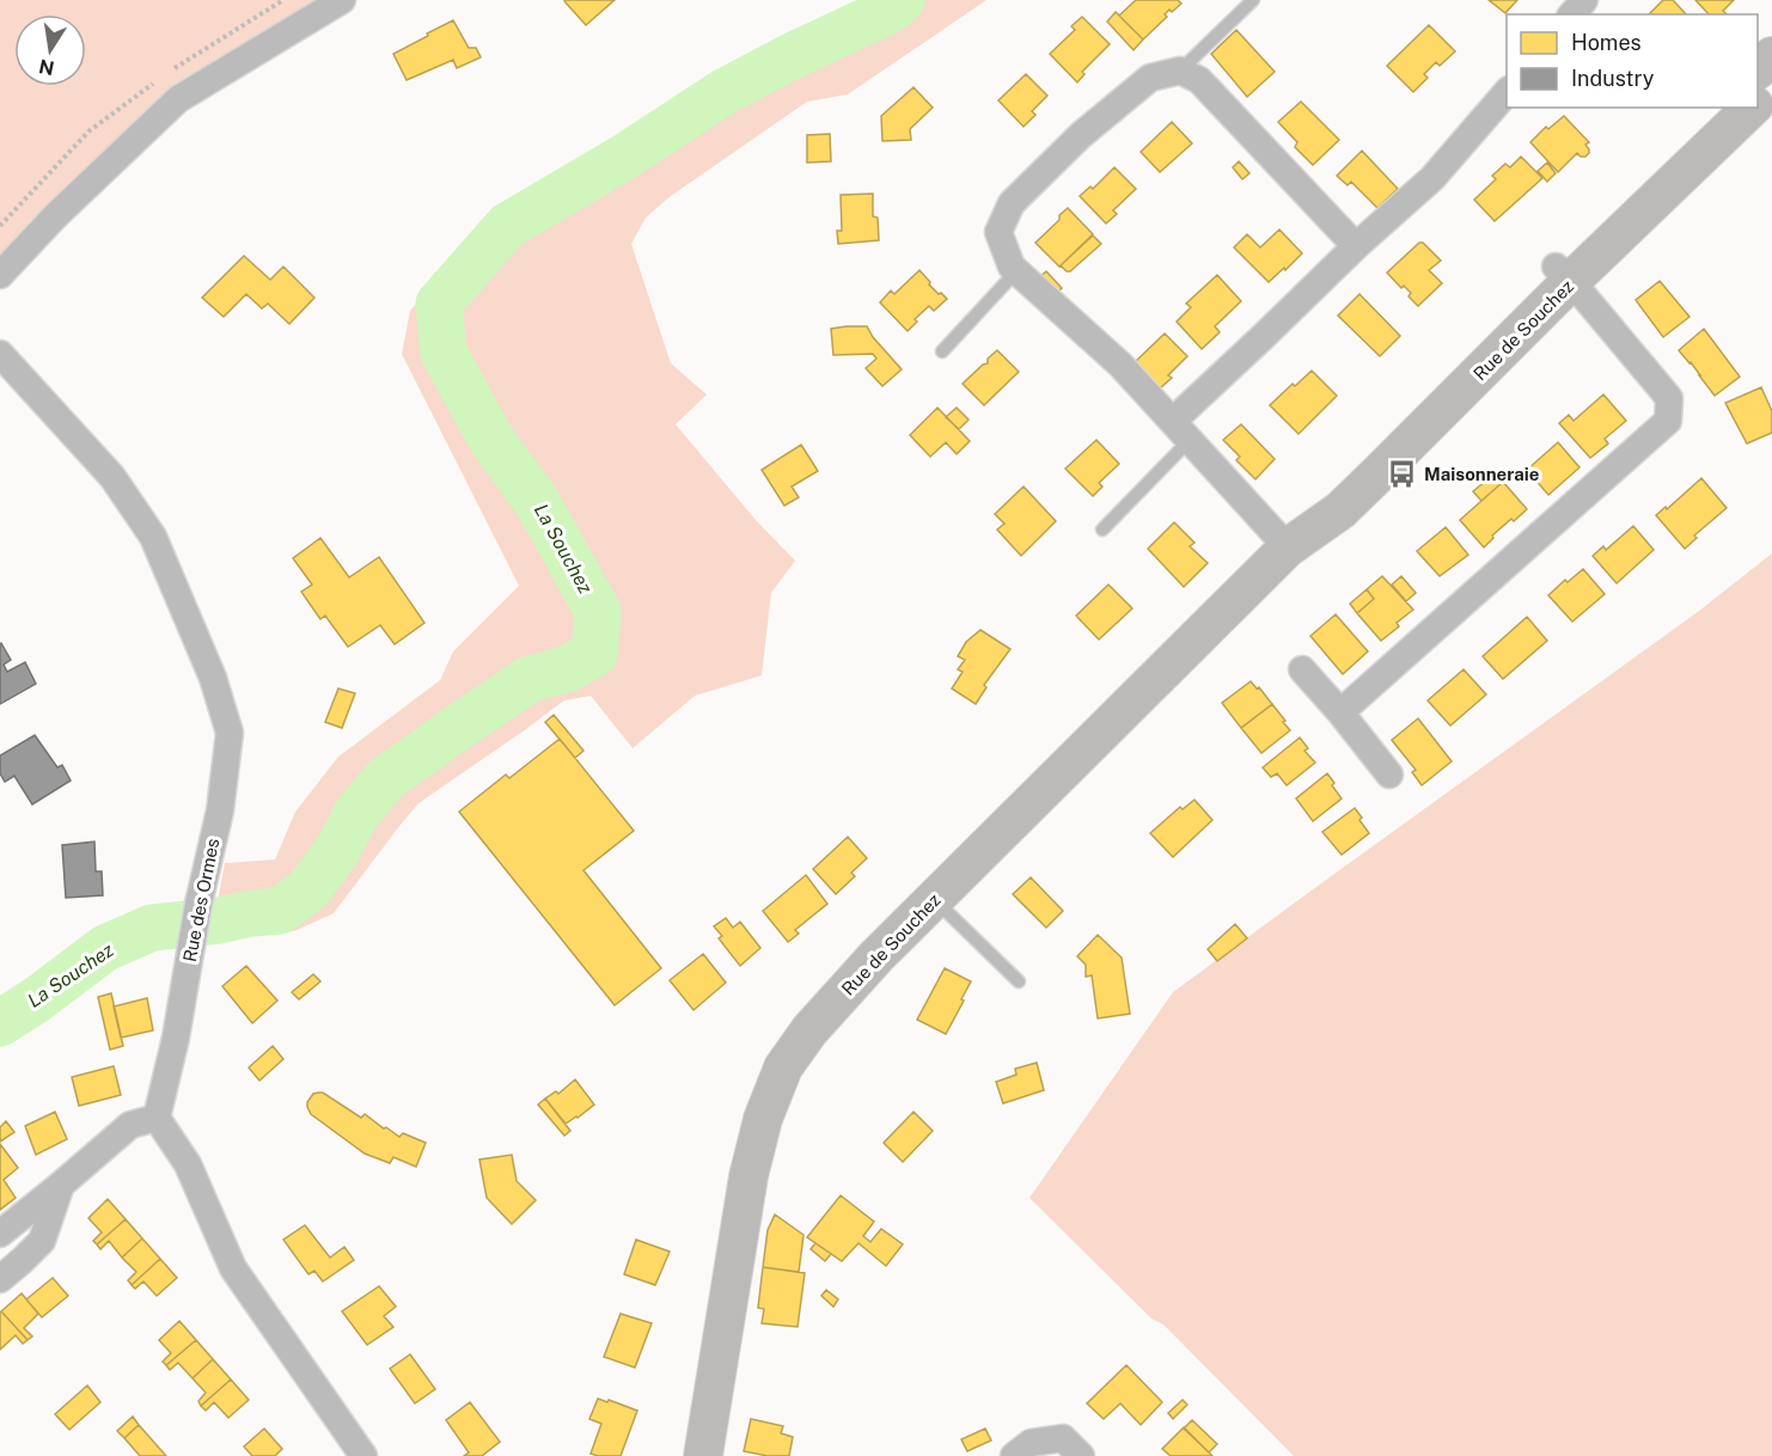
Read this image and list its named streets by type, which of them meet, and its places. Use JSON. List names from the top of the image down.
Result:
{
  "streets": {
    "main road": ["Rue de Souchez"],
    "street": ["Rue des Ormes"]
  },
  "water": ["La Souchez"],
  "places": {
    "bus stop": ["Maisonneraie"]
  },
  "legend": ["Homes", "Industry"],
  "north": "bottom"
}
